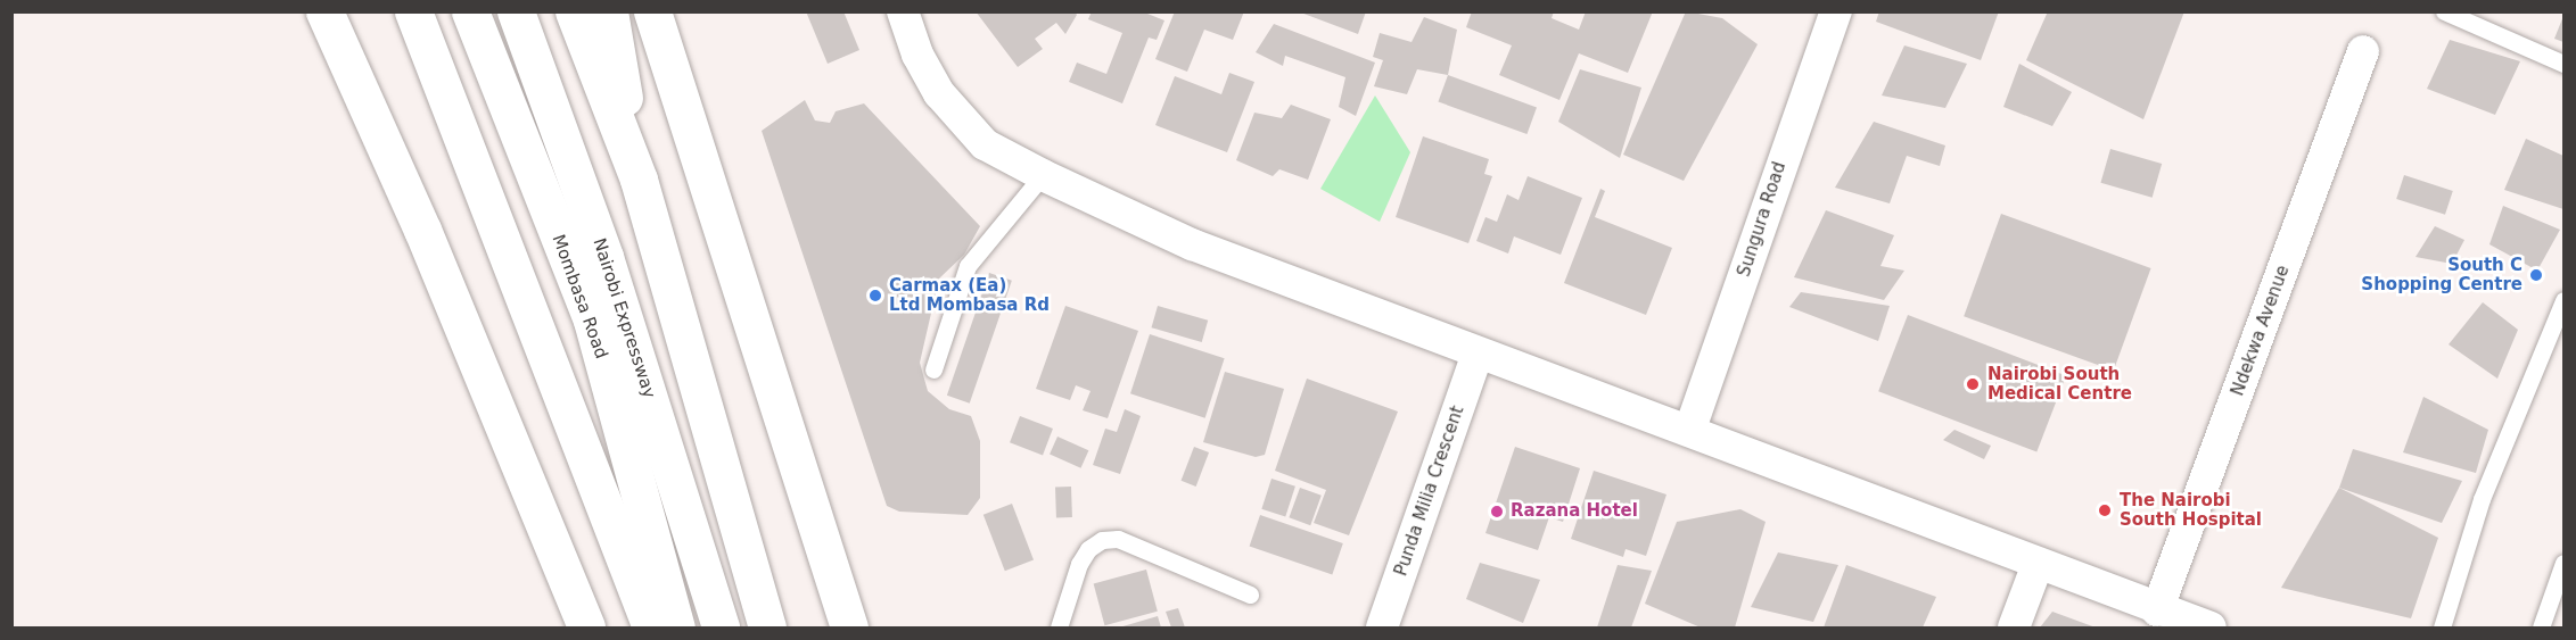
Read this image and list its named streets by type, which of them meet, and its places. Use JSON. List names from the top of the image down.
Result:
{
  "streets": {
    "highway": ["Mombasa Road", "Nairobi Expressway"],
    "street": ["Sungura Road", "Ndekwa Avenue", "Punda Milia Crescent"]
  },
  "places": [
    "South C Shopping Centre",
    "Carmax (Ea) Ltd Mombasa Rd",
    "Nairobi South Medical Centre",
    "The Nairobi South Hospital",
    "Razana Hotel"
  ]
}
